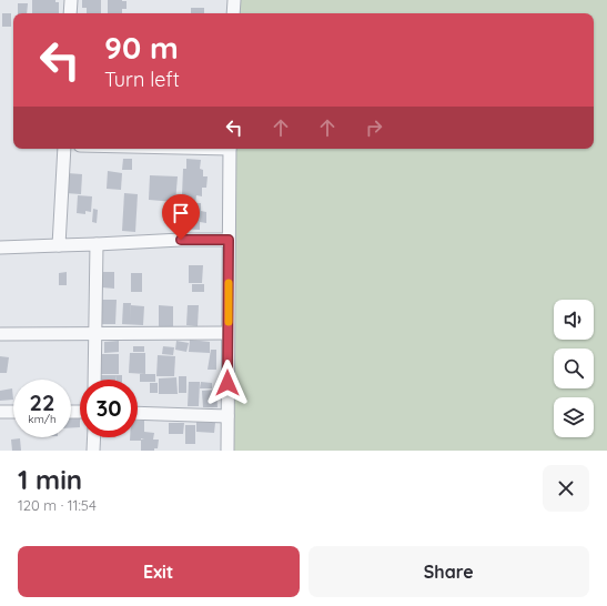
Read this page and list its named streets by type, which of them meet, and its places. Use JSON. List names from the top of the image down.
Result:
{
  "page": {
    "turn": ["90 m", "Turn left"],
    "speed": "22 km/h",
    "limit": "30",
    "heading": ["1 min", "120 m · 11:54"],
    "buttons": ["Exit", "Share"]
  }
}
